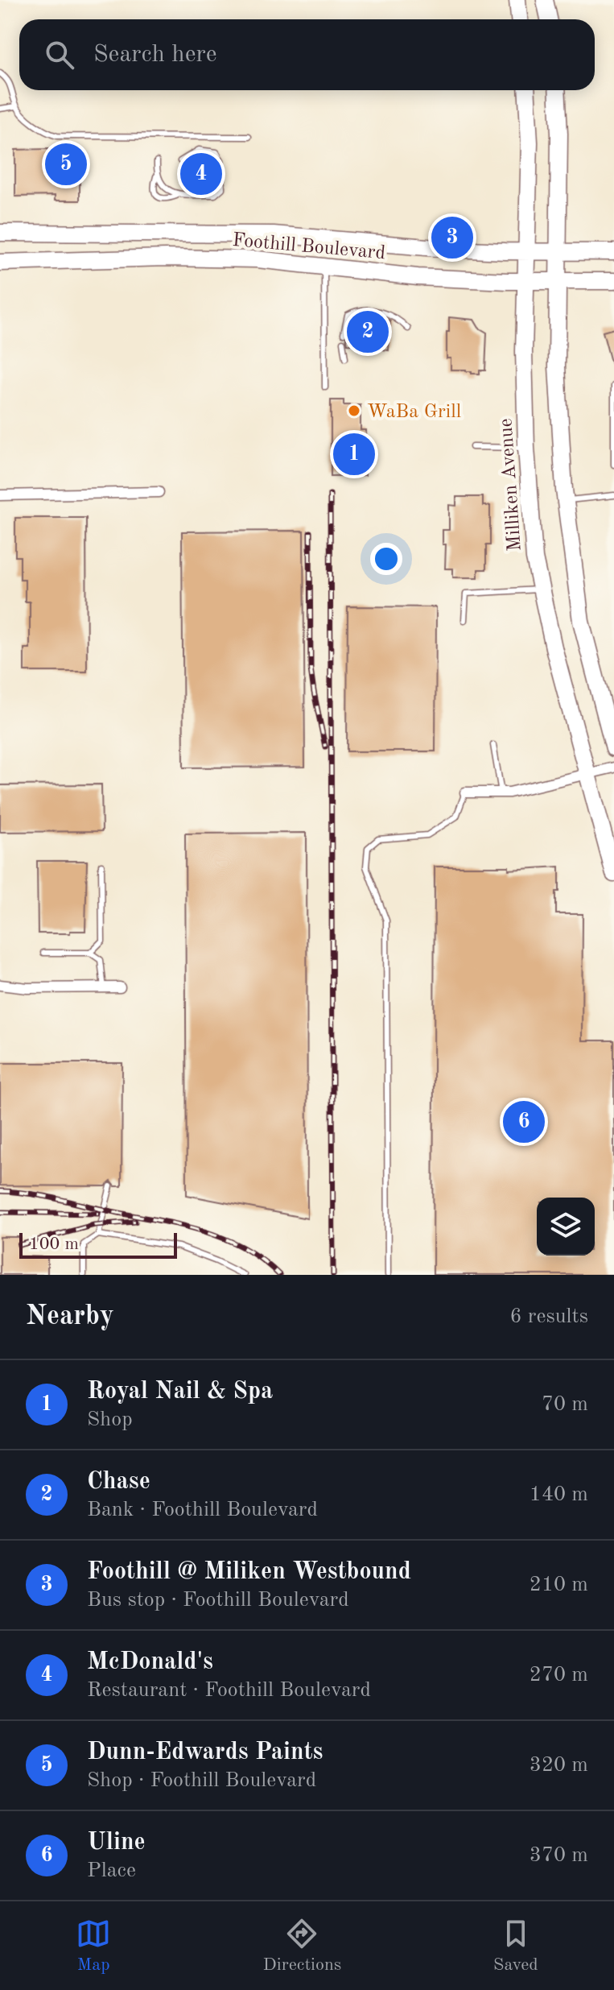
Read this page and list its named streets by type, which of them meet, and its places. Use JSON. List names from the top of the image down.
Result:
{
  "streets": {
    "main road": ["Foothill Boulevard", "Milliken Avenue"]
  },
  "crossings": [
    ["Foothill Boulevard", "Milliken Avenue"]
  ],
  "places": ["WaBa Grill"],
  "scale_bar": "100 m",
  "page": {
    "search": "Search here",
    "pins": [
      "5",
      "4",
      "3",
      "2",
      "1",
      "6"
    ],
    "scale": "100 m",
    "heading": ["Nearby", "6 results"],
    "list": [
      {
        "mark": "1",
        "name": "Royal Nail & Spa",
        "note": "Shop",
        "value": "70 m"
      },
      {
        "mark": "2",
        "name": "Chase",
        "note": "Bank · Foothill Boulevard",
        "value": "140 m"
      },
      {
        "mark": "3",
        "name": "Foothill @ Miliken Westbound",
        "note": "Bus stop · Foothill Boulevard",
        "value": "210 m"
      },
      {
        "mark": "4",
        "name": "McDonald's",
        "note": "Restaurant · Foothill Boulevard",
        "value": "270 m"
      },
      {
        "mark": "5",
        "name": "Dunn-Edwards Paints",
        "note": "Shop · Foothill Boulevard",
        "value": "320 m"
      },
      {
        "mark": "6",
        "name": "Uline",
        "note": "Place",
        "value": "370 m"
      }
    ],
    "nav": ["Map", "Directions", "Saved"]
  }
}
